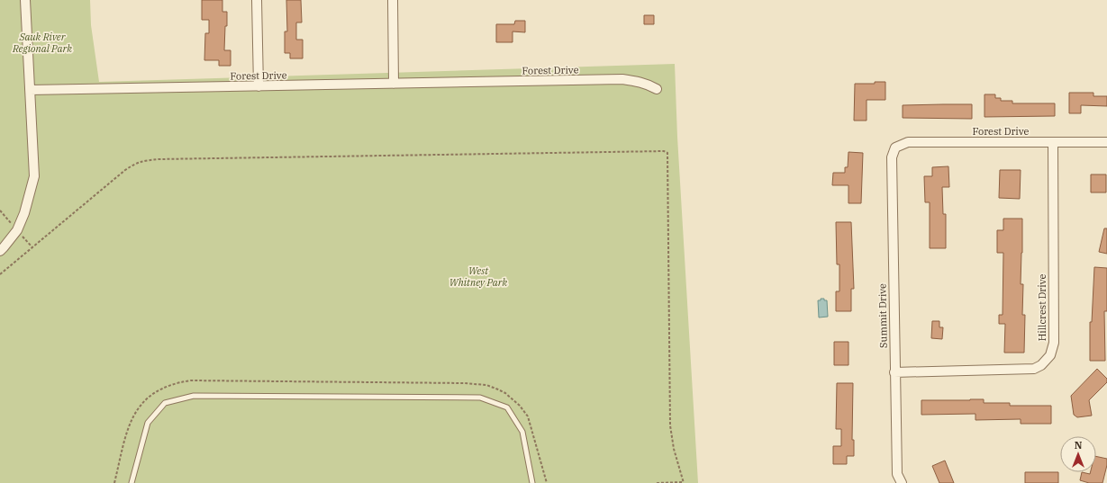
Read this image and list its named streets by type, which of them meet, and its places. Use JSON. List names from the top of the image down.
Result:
{
  "streets": {
    "street": ["Forest Drive", "Hillcrest Drive", "Summit Drive"]
  },
  "crossings": [
    ["Forest Drive", "Hillcrest Drive"],
    ["Forest Drive", "Summit Drive"],
    ["Hillcrest Drive", "Summit Drive"]
  ],
  "parks": ["Sauk River Regional Park", "West Whitney Park"],
  "north": "top"
}
